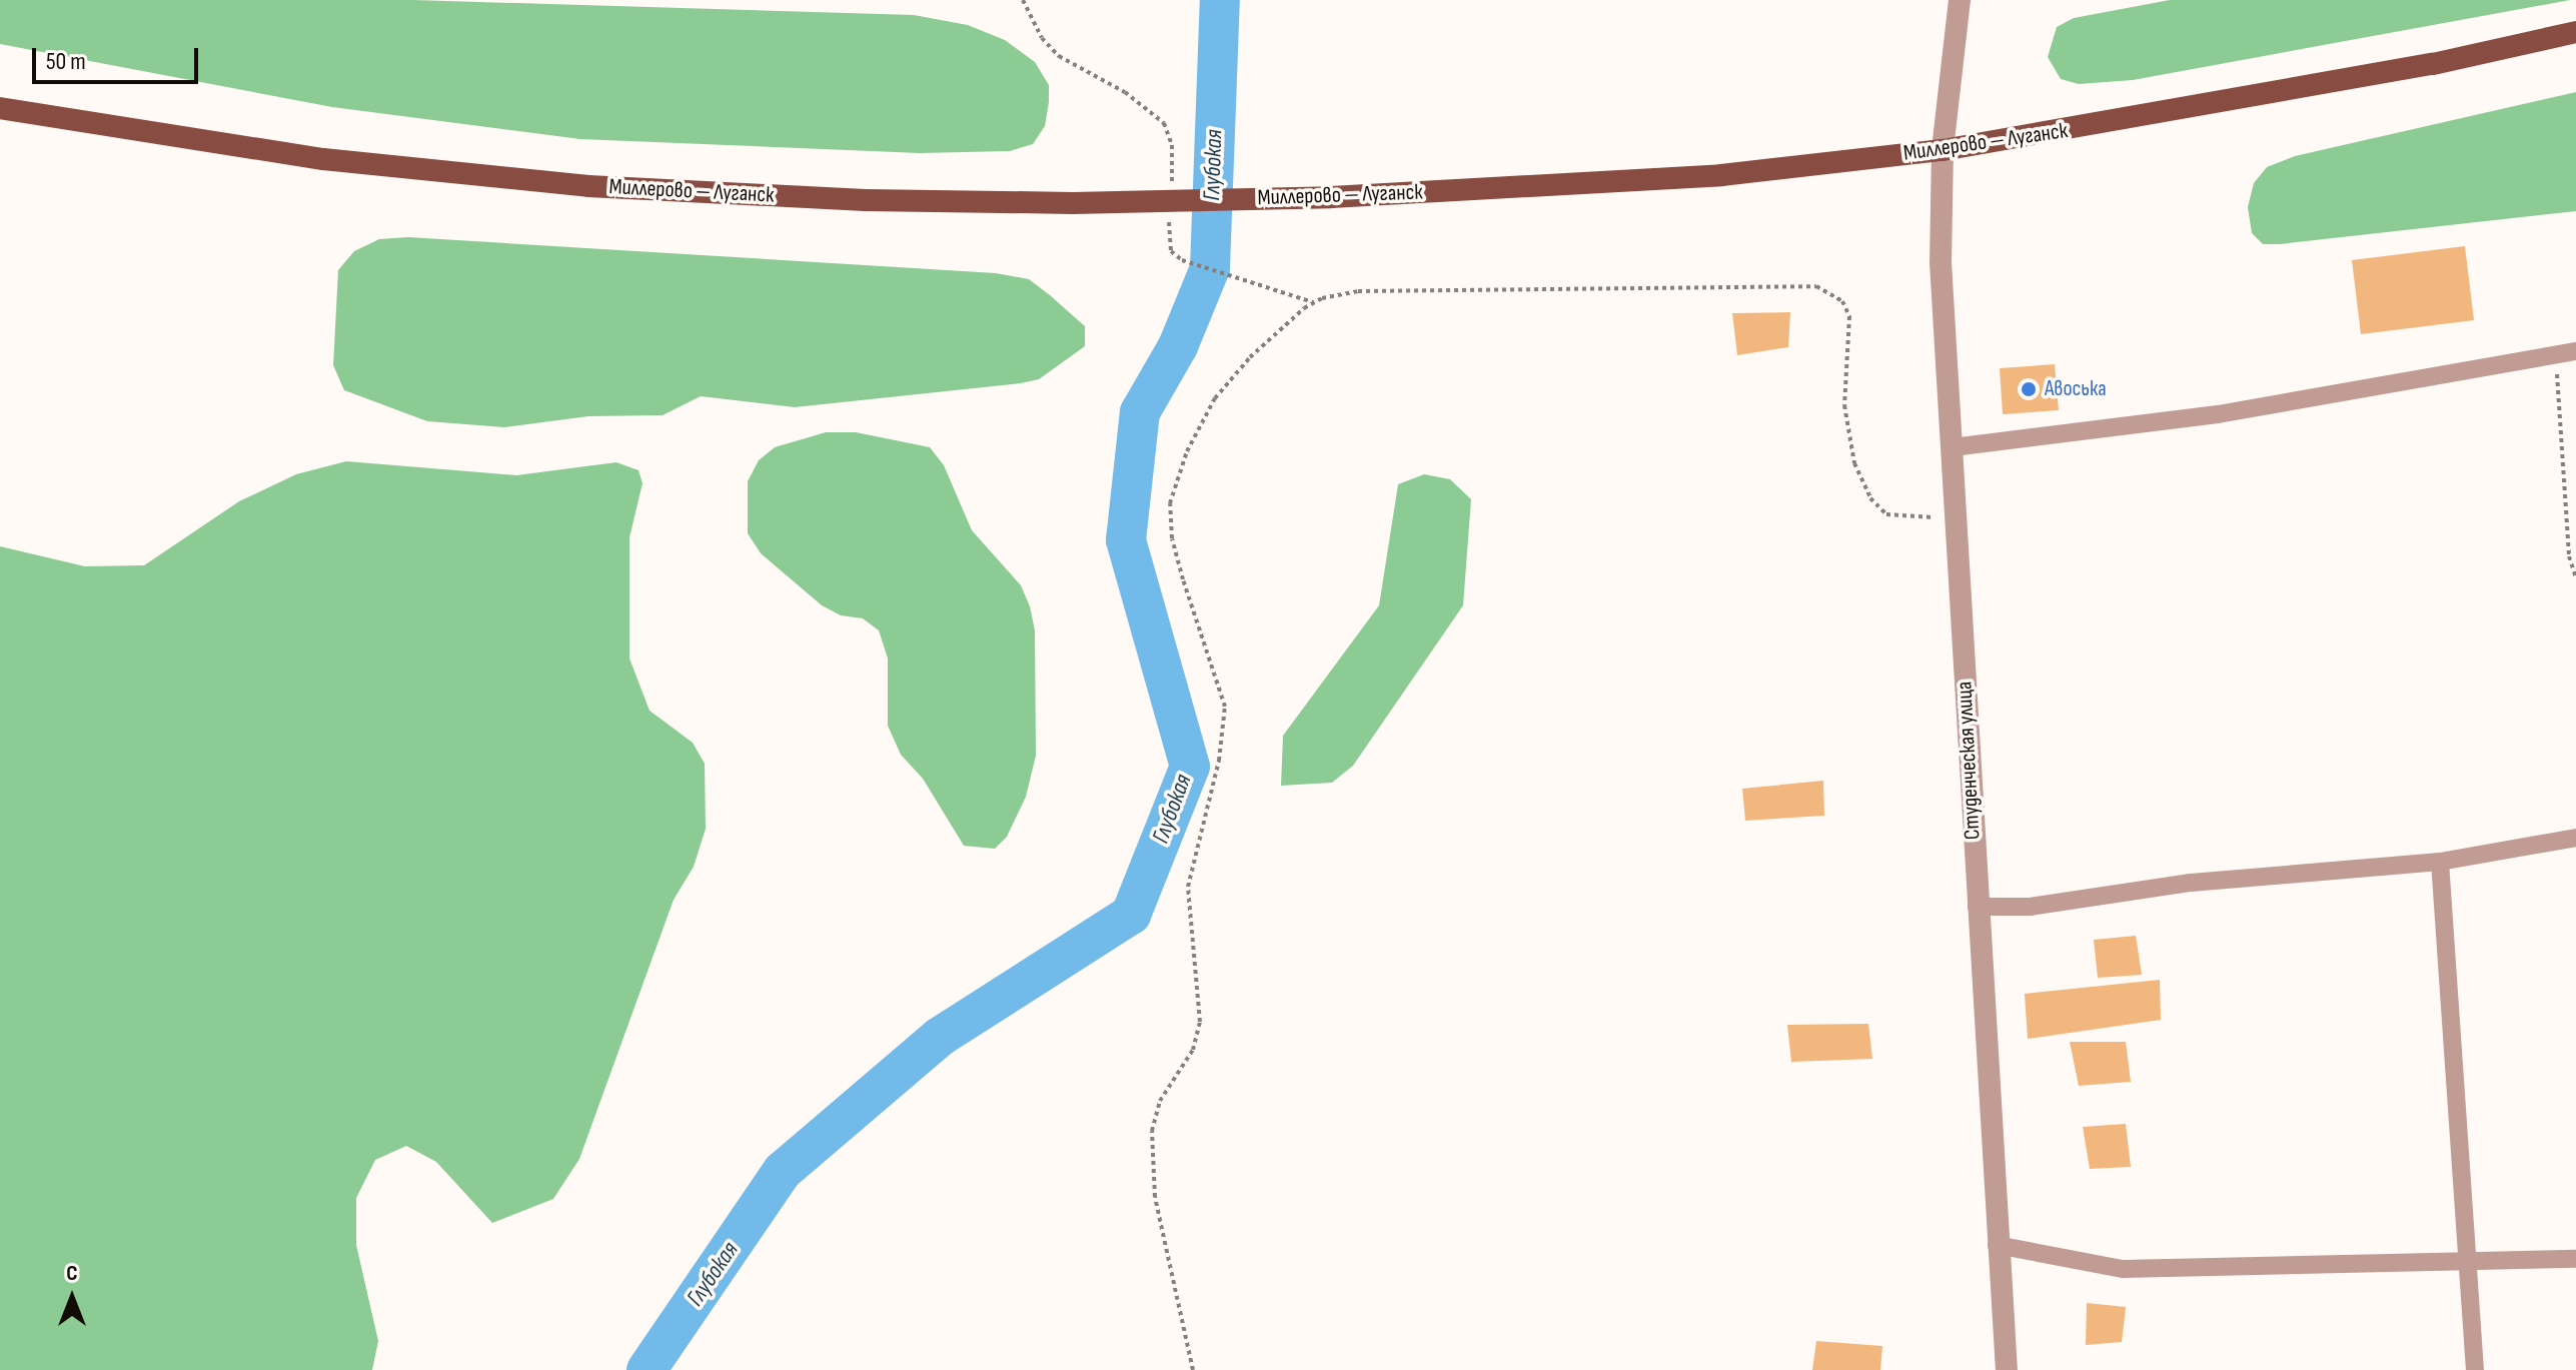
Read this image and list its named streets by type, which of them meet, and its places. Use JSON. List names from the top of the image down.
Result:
{
  "streets": {
    "main road": ["Миллерово — Луганск"],
    "street": ["Студенческая улица"]
  },
  "crossings": [
    ["Миллерово — Луганск", "Студенческая улица"]
  ],
  "water": ["Глубокая"],
  "places": ["Авоська"],
  "scale_bar": "50 m",
  "north": "top"
}
